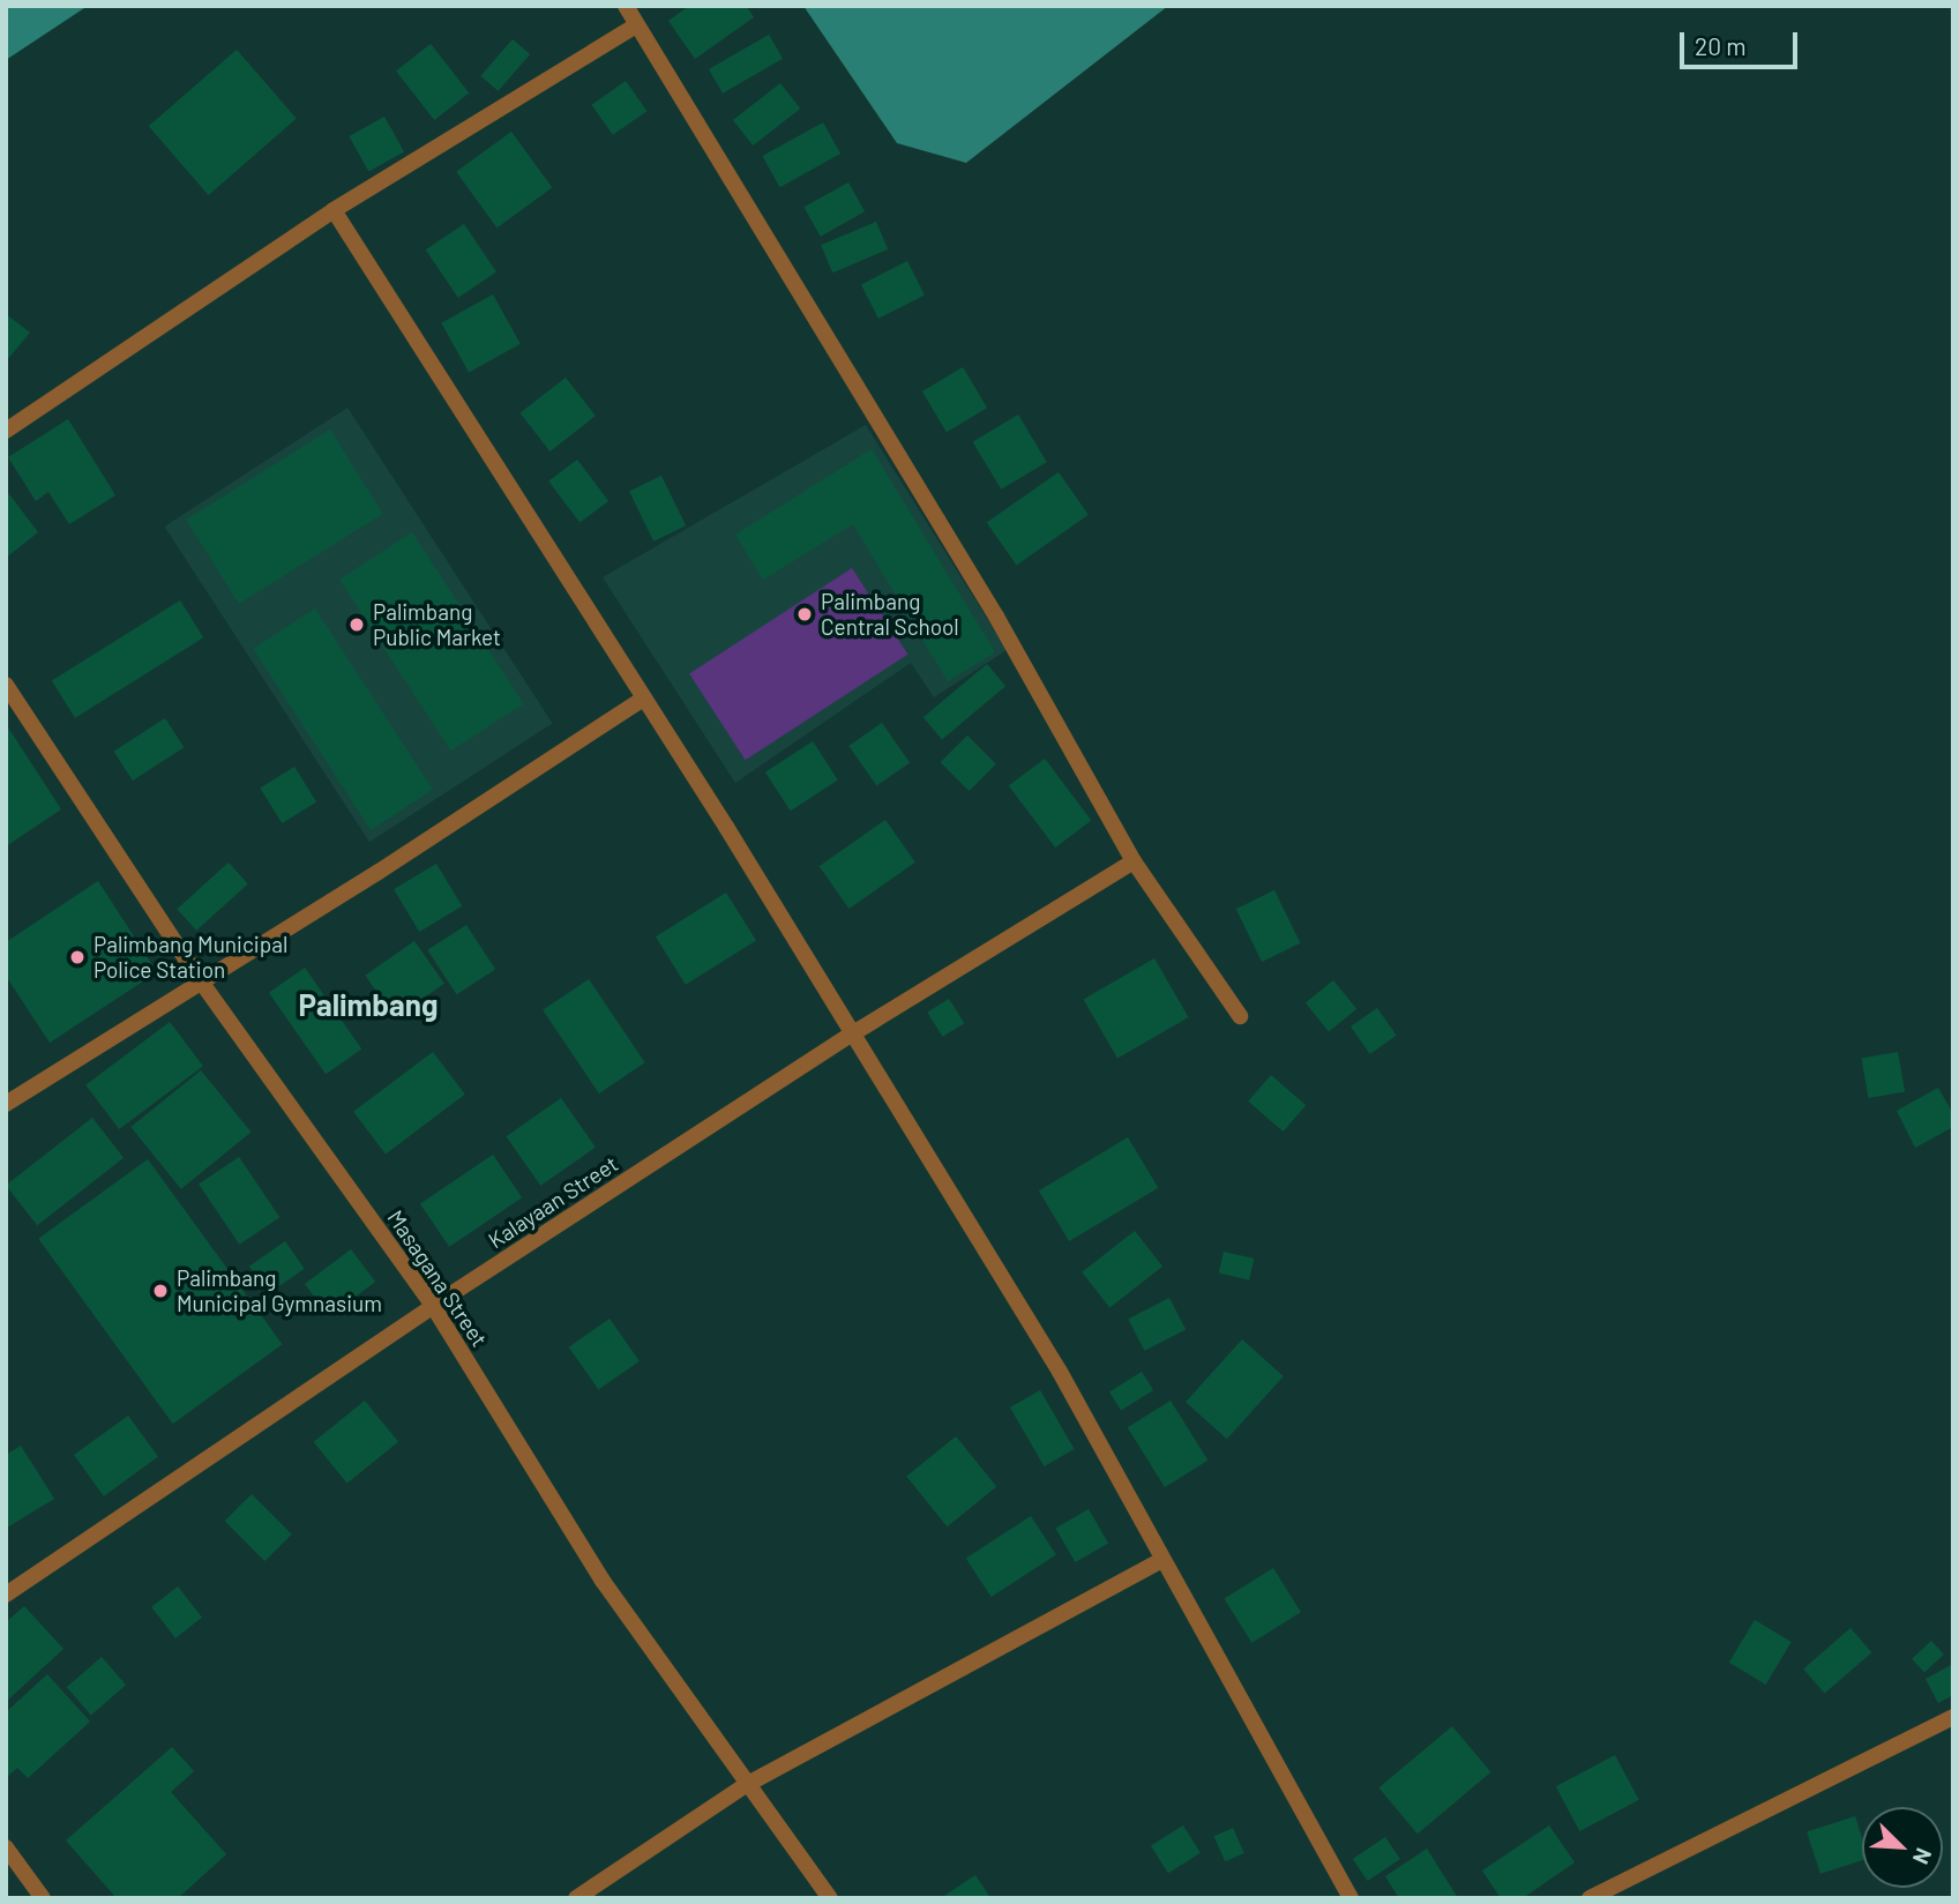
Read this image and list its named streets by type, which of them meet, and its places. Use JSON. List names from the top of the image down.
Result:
{
  "streets": {
    "street": ["Kalayaan Street", "Masagana Street"]
  },
  "crossings": [
    ["Kalayaan Street", "Masagana Street"]
  ],
  "districts": ["Palimbang"],
  "places": [
    "Palimbang Central School",
    "Palimbang Public Market",
    "Palimbang Municipal Police Station",
    "Palimbang Municipal Gymnasium"
  ],
  "scale_bar": "20 m",
  "north": "bottom right"
}
